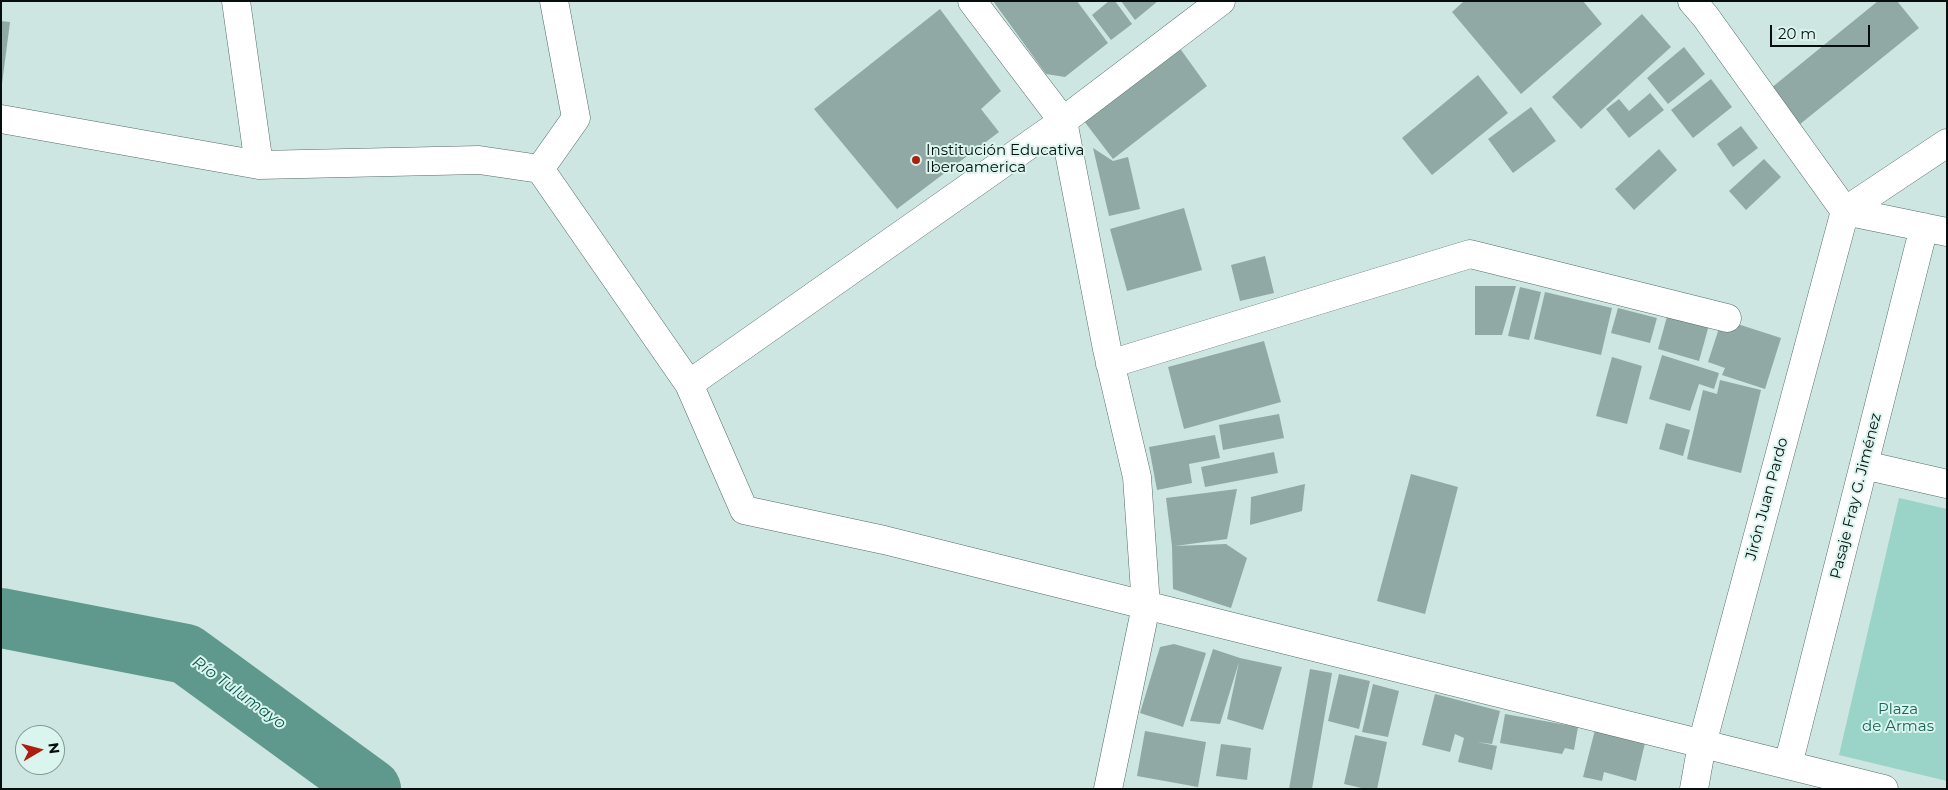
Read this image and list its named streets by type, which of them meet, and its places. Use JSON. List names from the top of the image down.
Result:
{
  "streets": {
    "street": ["Pasaje Fray G. Jiménez", "Jirón Juan Pardo"]
  },
  "water": ["Río Tulumayo"],
  "parks": ["Plaza de Armas"],
  "places": ["Institución Educativa Iberoamerica"],
  "scale_bar": "20 m",
  "north": "right"
}
